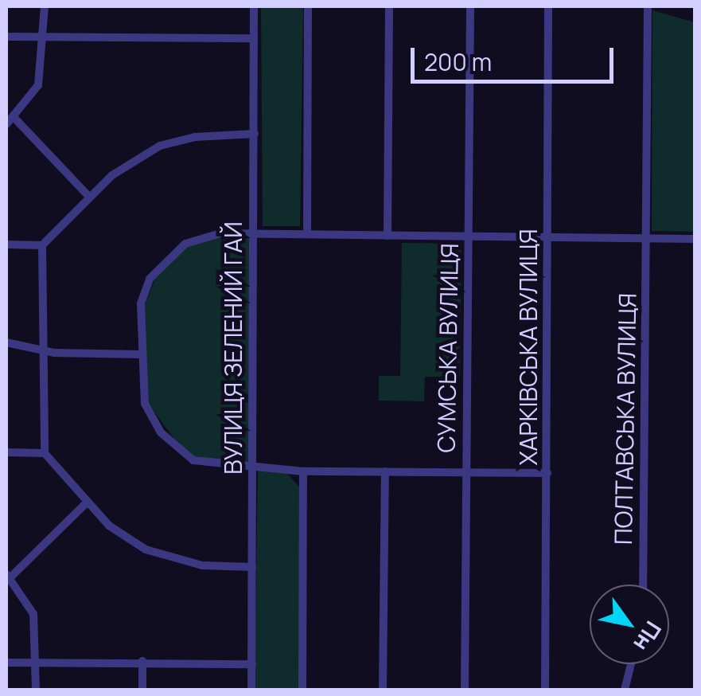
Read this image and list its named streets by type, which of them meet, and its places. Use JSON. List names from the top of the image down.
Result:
{
  "streets": {
    "street": [
      "ХАРКІВСЬКА ВУЛИЦЯ",
      "ВУЛИЦЯ ЗЕЛЕНИЙ ГАЙ",
      "СУМСЬКА ВУЛИЦЯ",
      "ПОЛТАВСЬКА ВУЛИЦЯ"
    ]
  },
  "scale_bar": "200 m",
  "north": "bottom right"
}
